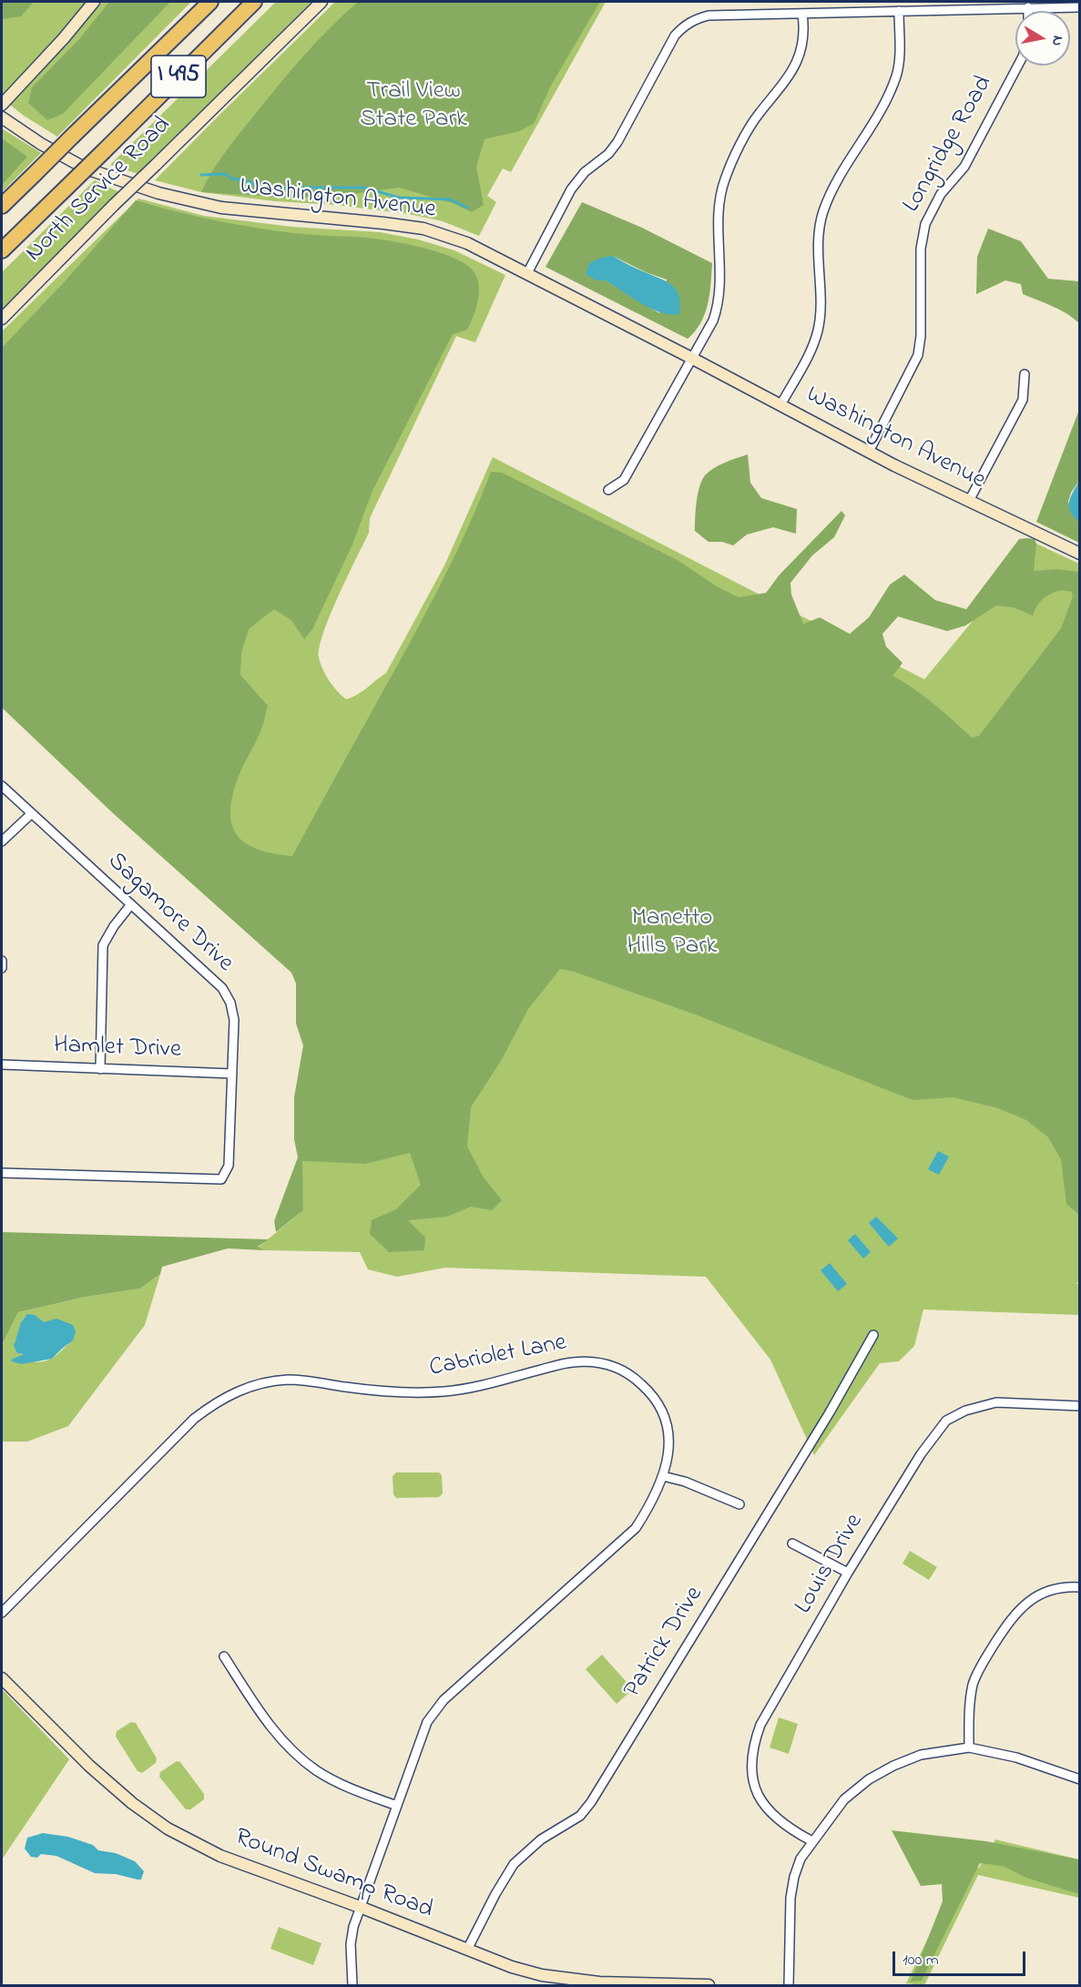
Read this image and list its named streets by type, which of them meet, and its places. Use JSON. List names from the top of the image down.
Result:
{
  "streets": {
    "highway": ["I 495"],
    "main road": ["North Service Road", "Washington Avenue", "Round Swamp Road"],
    "street": [
      "Longridge Road",
      "Sagamore Drive",
      "Hamlet Drive",
      "Cabriolet Lane",
      "Louis Drive",
      "Patrick Drive"
    ]
  },
  "crossings": [
    ["Longridge Road", "Washington Avenue"],
    ["Sagamore Drive", "Hamlet Drive"],
    ["Cabriolet Lane", "Round Swamp Road"],
    ["Patrick Drive", "Round Swamp Road"]
  ],
  "parks": ["Trail View State Park", "Manetto Hills Park"],
  "scale_bar": "100 m",
  "north": "right"
}
